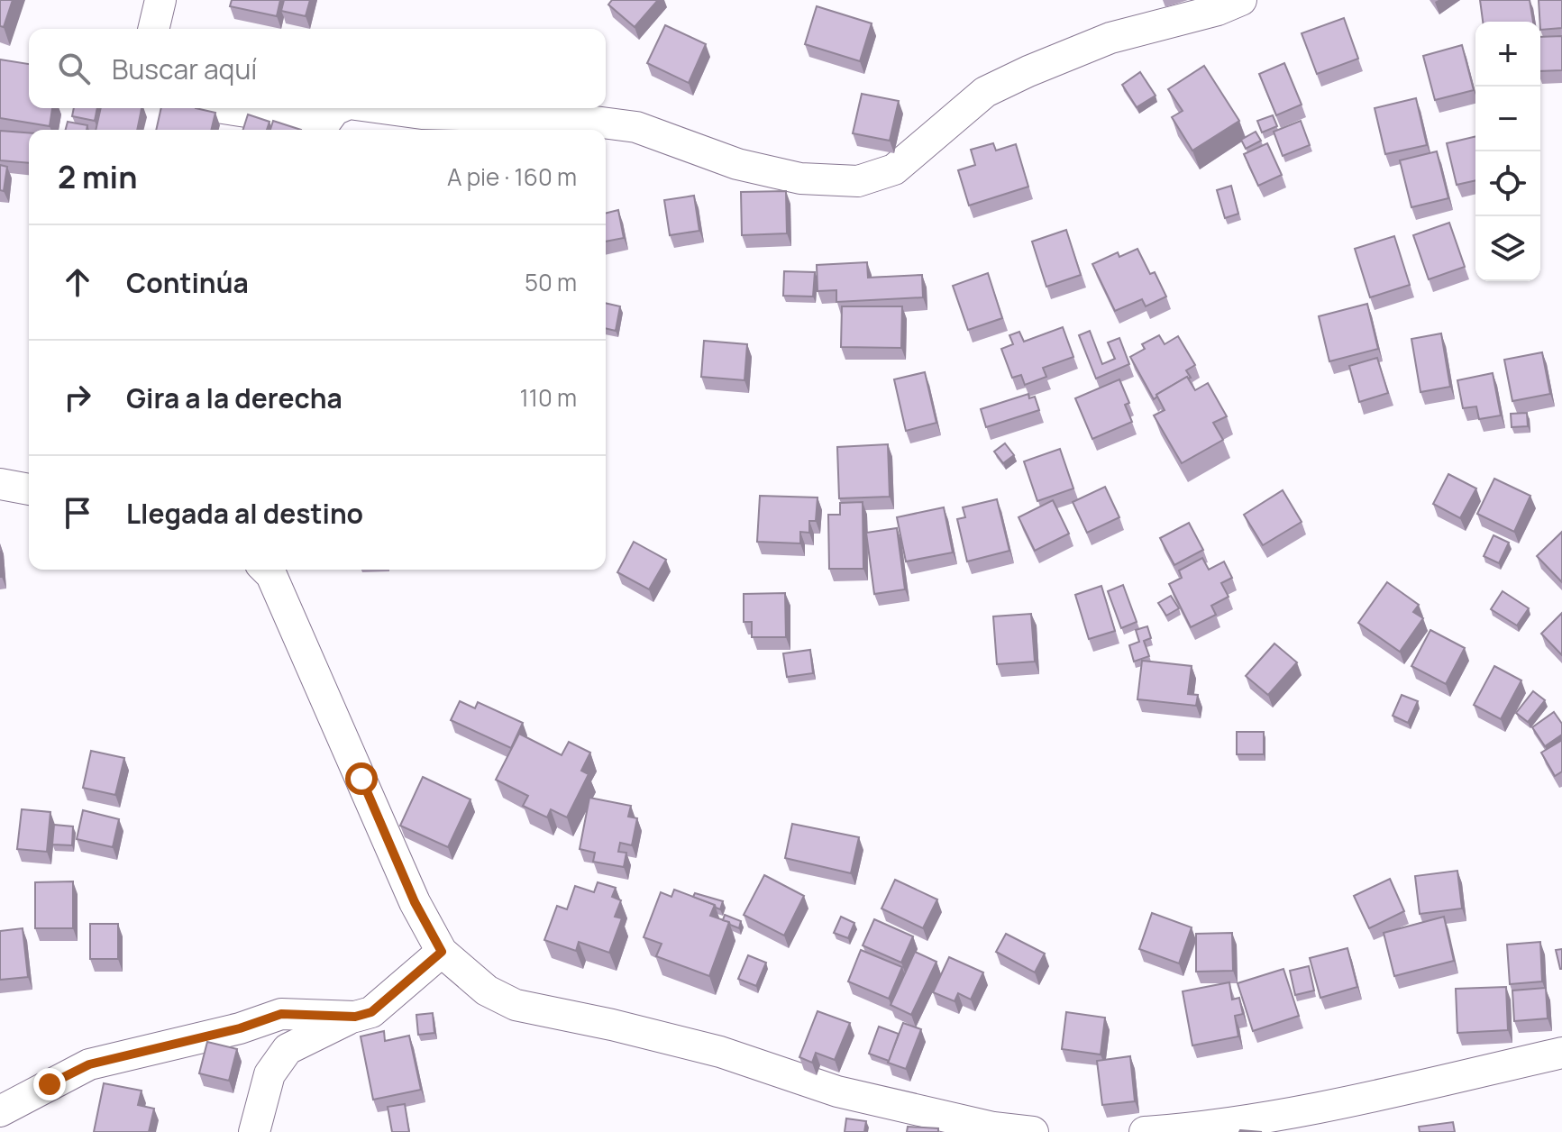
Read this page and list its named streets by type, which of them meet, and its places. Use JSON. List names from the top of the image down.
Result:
{
  "page": {
    "map_buttons": ["+", "−"],
    "search": "Buscar aquí",
    "heading": ["2 min", "A pie · 160 m"],
    "list": [
      ["Continúa", "50 m"],
      ["Gira a la derecha", "110 m"],
      "Llegada al destino"
    ]
  }
}
